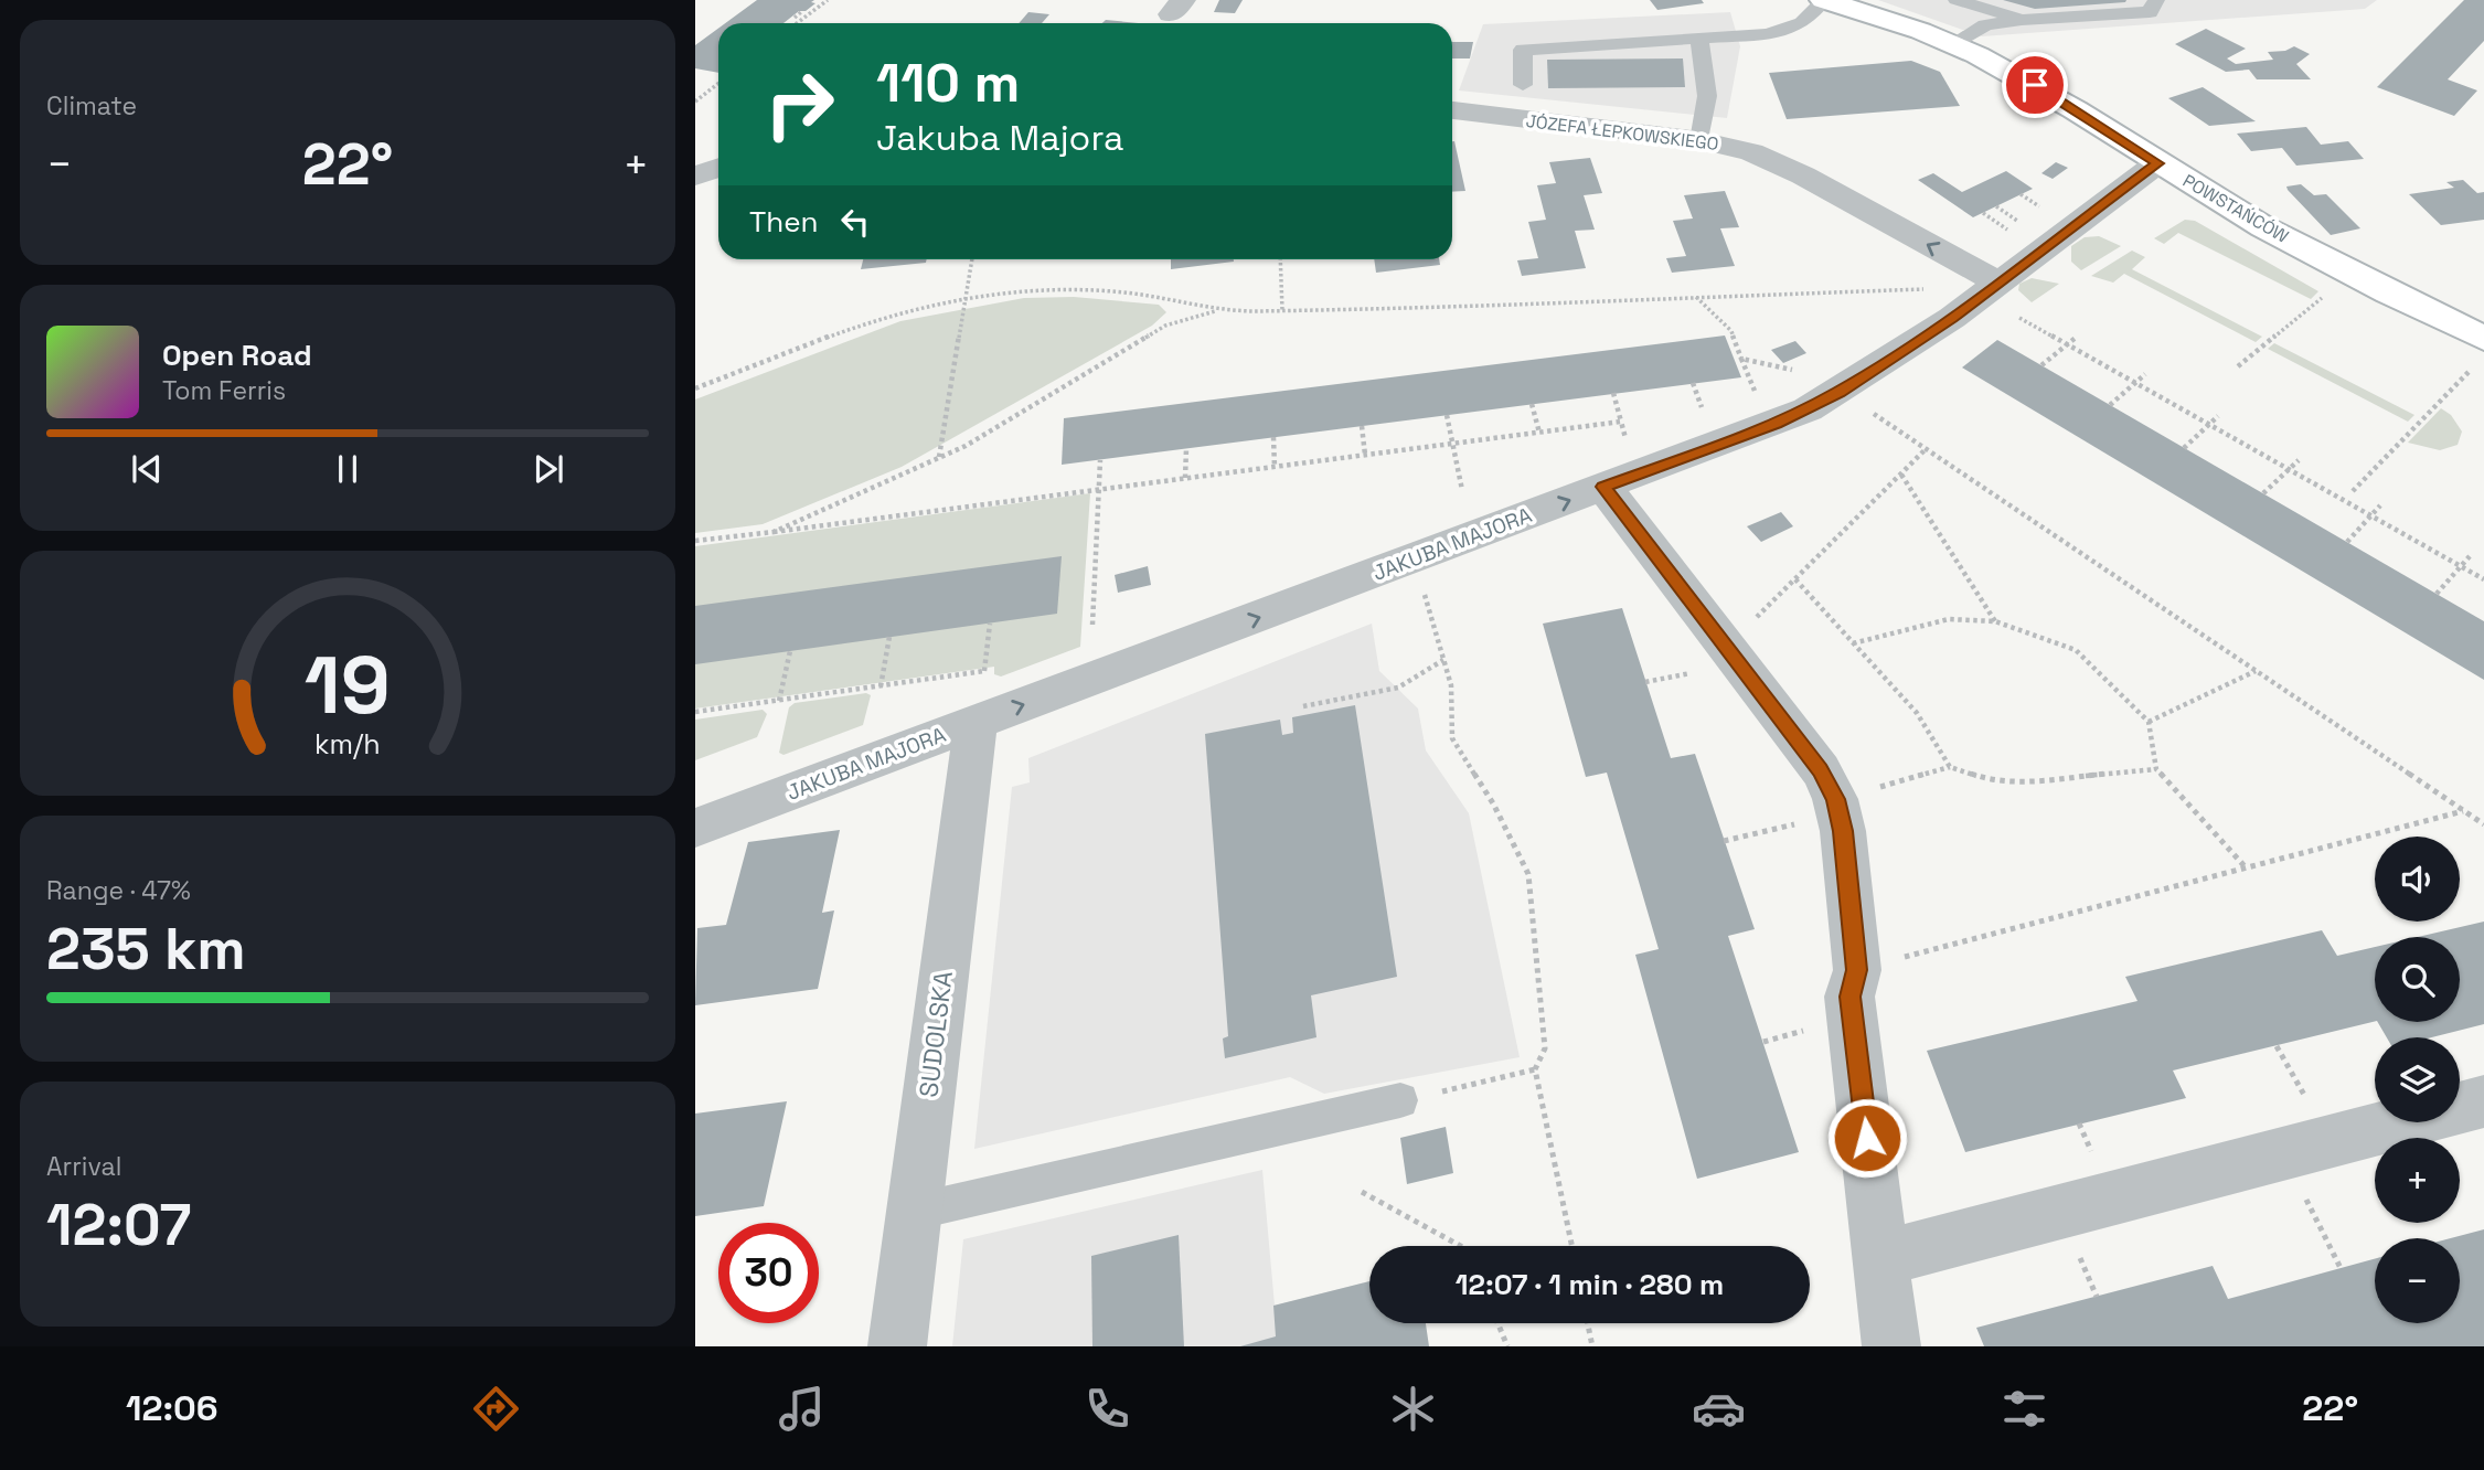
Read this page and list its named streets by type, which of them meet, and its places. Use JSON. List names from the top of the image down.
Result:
{
  "streets": {
    "street": [
      "JÓZEFA ŁEPKOWSKIEGO",
      "POWSTAŃCÓW",
      "JAKUBA MAJORA",
      "SUDOLSKA"
    ]
  },
  "crossings": [
    ["JÓZEFA ŁEPKOWSKIEGO", "JAKUBA MAJORA"],
    ["POWSTAŃCÓW", "JAKUBA MAJORA"],
    ["JAKUBA MAJORA", "SUDOLSKA"]
  ],
  "one_way": ["JÓZEFA ŁEPKOWSKIEGO", "JAKUBA MAJORA"],
  "page": {
    "tile": [
      "Climate",
      ["Range · 47%", "235 km"],
      ["Arrival", "12:07"]
    ],
    "turn": ["110 m", "Jakuba Majora"],
    "heat": ["−", "22°", "+"],
    "then": "Then",
    "song": ["Open Road", "Tom Ferris"],
    "map_buttons": ["+", "−"],
    "limit": "30",
    "trip": "12:07 · 1 min · 280 m",
    "tabs": ["12:06", "22°"],
    "gauge": ["19", "km/h"]
  }
}
